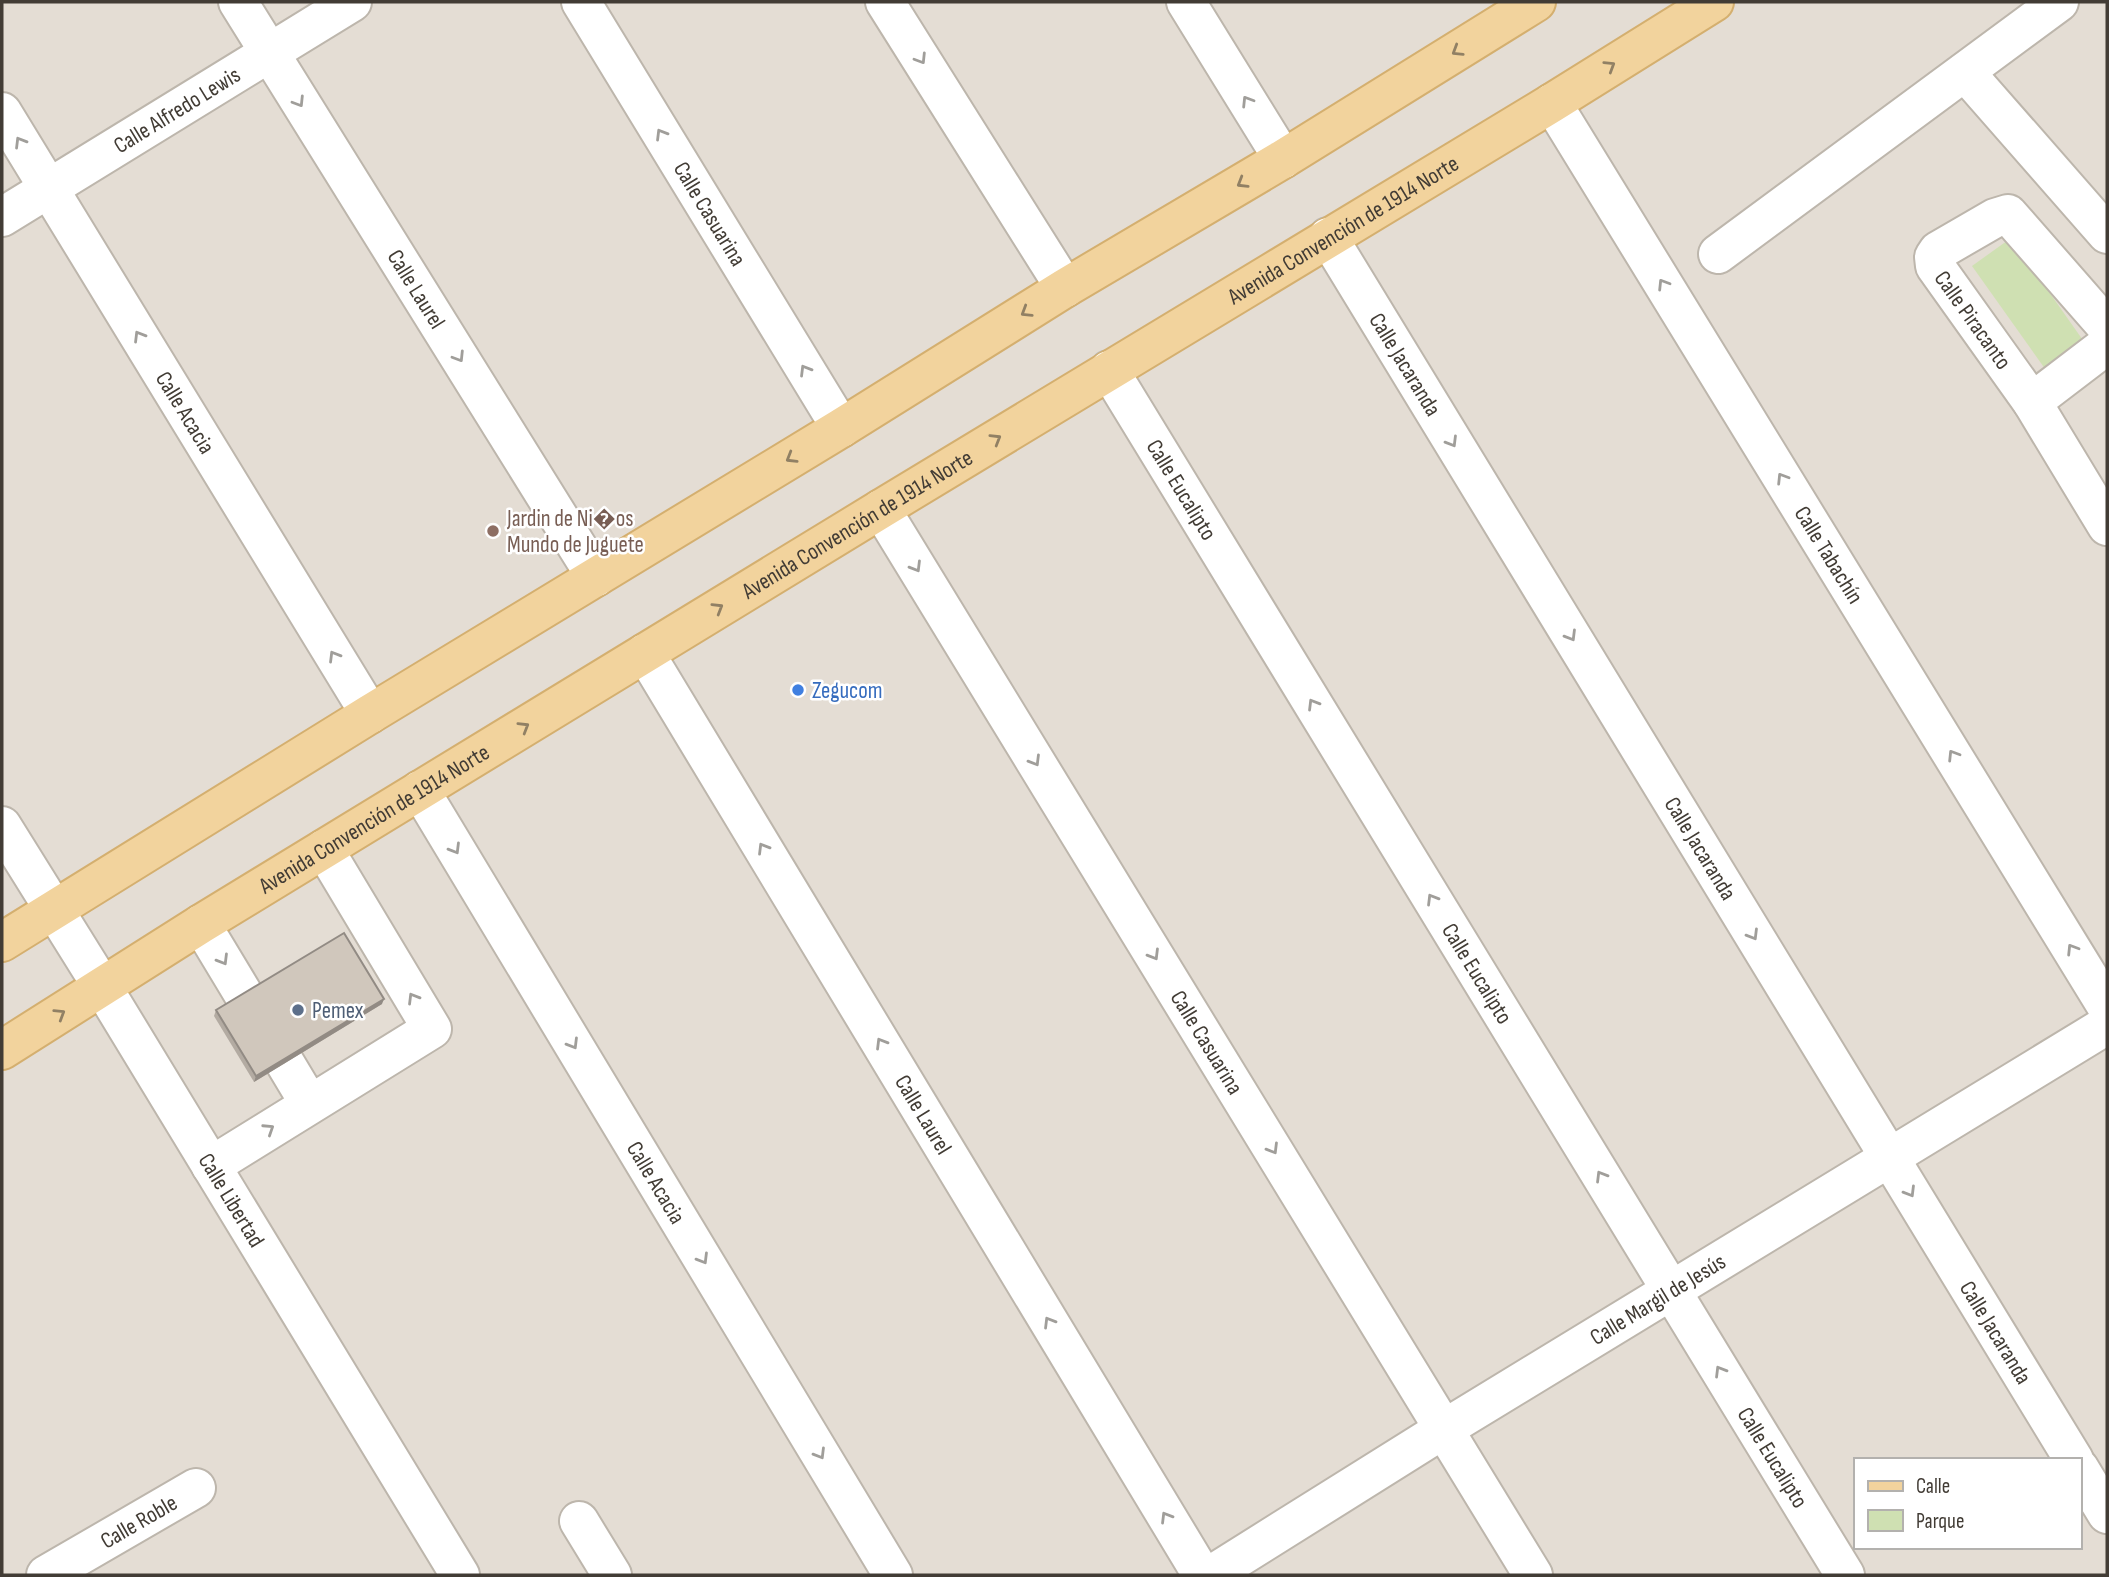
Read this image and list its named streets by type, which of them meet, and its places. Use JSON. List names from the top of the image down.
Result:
{
  "streets": {
    "main road": ["Avenida Convención de 1914 Norte"],
    "street": [
      "Calle Alfredo Lewis",
      "Calle Casuarina",
      "Calle Laurel",
      "Calle Piracanto",
      "Calle Jacaranda",
      "Calle Acacia",
      "Calle Eucalipto",
      "Calle Tabachín",
      "Calle Libertad",
      "Calle Margil de Jesús",
      "Calle Roble"
    ]
  },
  "crossings": [
    ["Calle Alfredo Lewis", "Calle Laurel"],
    ["Calle Alfredo Lewis", "Calle Acacia"],
    ["Calle Casuarina", "Avenida Convención de 1914 Norte"],
    ["Calle Casuarina", "Calle Margil de Jesús"],
    ["Avenida Convención de 1914 Norte", "Calle Laurel"],
    ["Avenida Convención de 1914 Norte", "Calle Jacaranda"],
    ["Avenida Convención de 1914 Norte", "Calle Acacia"],
    ["Avenida Convención de 1914 Norte", "Calle Eucalipto"],
    ["Avenida Convención de 1914 Norte", "Calle Tabachín"],
    ["Avenida Convención de 1914 Norte", "Calle Libertad"],
    ["Calle Jacaranda", "Calle Margil de Jesús"],
    ["Calle Eucalipto", "Calle Margil de Jesús"]
  ],
  "one_way": ["Calle Jacaranda", "Calle Eucalipto", "Calle Tabachín"],
  "places": ["Jardin de Ni�os Mundo de Juguete", "Zegucom", "Pemex"],
  "legend": ["Calle", "Parque"]
}
